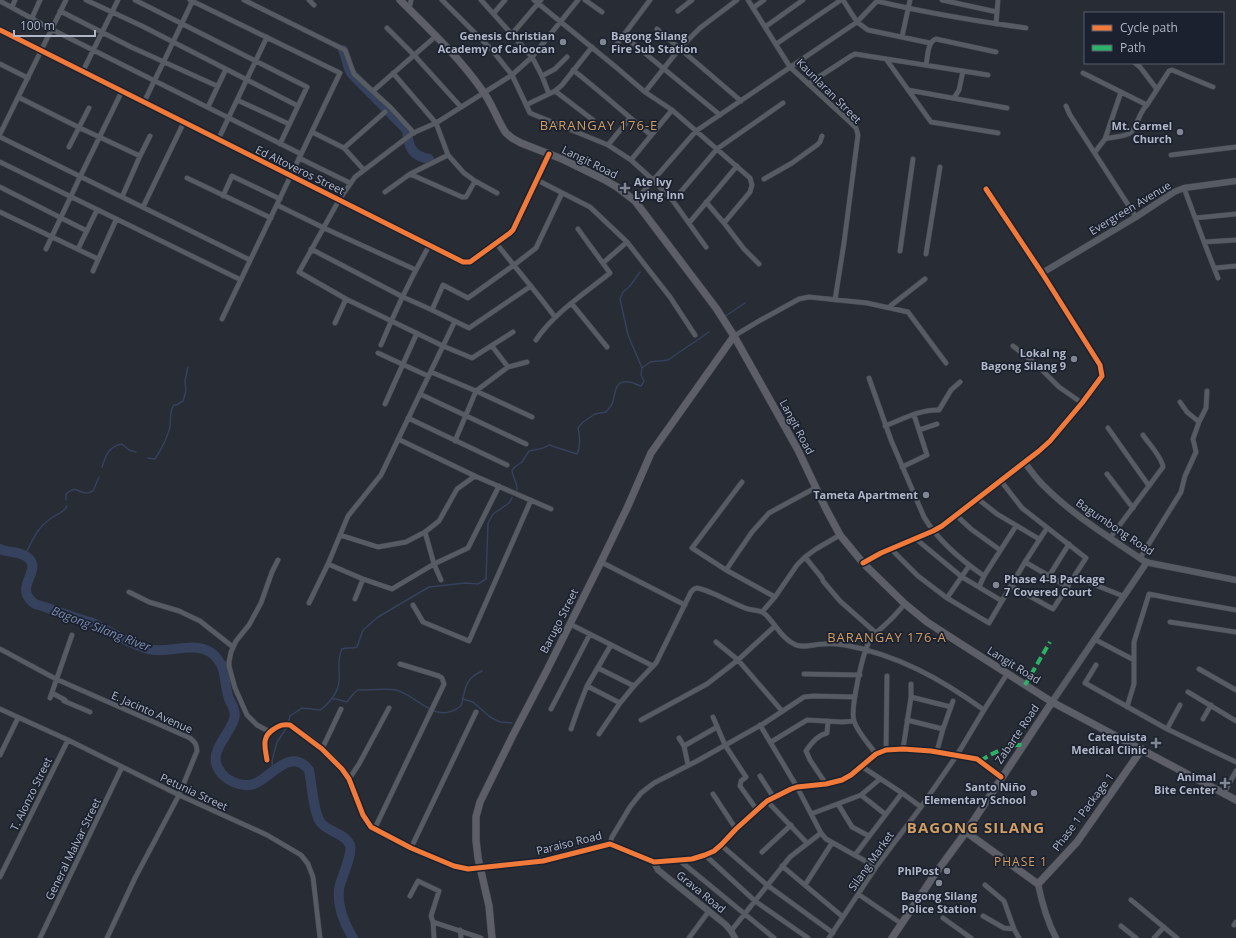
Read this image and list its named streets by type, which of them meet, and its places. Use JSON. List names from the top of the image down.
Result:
{
  "streets": {
    "main road": [
      "Langit Road",
      "Barugo Street",
      "Zabarte Road",
      "Phase 1 Package 1"
    ],
    "street": [
      "Kaunlaran Street",
      "Ed Altoveros Street",
      "Evergreen Avenue",
      "Bagumbong Road",
      "E. Jacinto Avenue",
      "Petunia Street",
      "T. Alonzo Street",
      "Paraiso Road",
      "General Malvar Street",
      "Silang Market",
      "Grava Road"
    ]
  },
  "crossings": [
    ["Langit Road", "Ed Altoveros Street"],
    ["Langit Road", "Barugo Street"],
    ["Langit Road", "Zabarte Road"],
    ["Langit Road", "Phase 1 Package 1"],
    ["Langit Road", "Silang Market"],
    ["Bagumbong Road", "Zabarte Road"],
    ["Barugo Street", "Paraiso Road"],
    ["E. Jacinto Avenue", "Petunia Street"],
    ["Zabarte Road", "Paraiso Road"],
    ["Petunia Street", "T. Alonzo Street"],
    ["Petunia Street", "General Malvar Street"],
    ["Paraiso Road", "Silang Market"],
    ["Paraiso Road", "Grava Road"]
  ],
  "districts": [
    "BARANGAY 176-E",
    "BARANGAY 176-A",
    "BAGONG SILANG",
    "PHASE 1"
  ],
  "water": ["Bagong Silang River"],
  "places": {
    "other": [
      "Genesis Christian Academy of Caloocan",
      "Bagong Silang Fire Sub Station",
      "Mt. Carmel Church",
      "Lokal ng Bagong Silang 9",
      "Tameta Apartment",
      "Phase 4-B Package 7 Covered Court",
      "Santo Niño Elementary School",
      "PhlPost",
      "Bagong Silang Police Station"
    ],
    "health": ["Ate Ivy Lying Inn", "Catequista Medical Clinic", "Animal Bite Center"]
  },
  "legend": ["Cycle path", "Path"],
  "scale_bar": "100 m"
}
